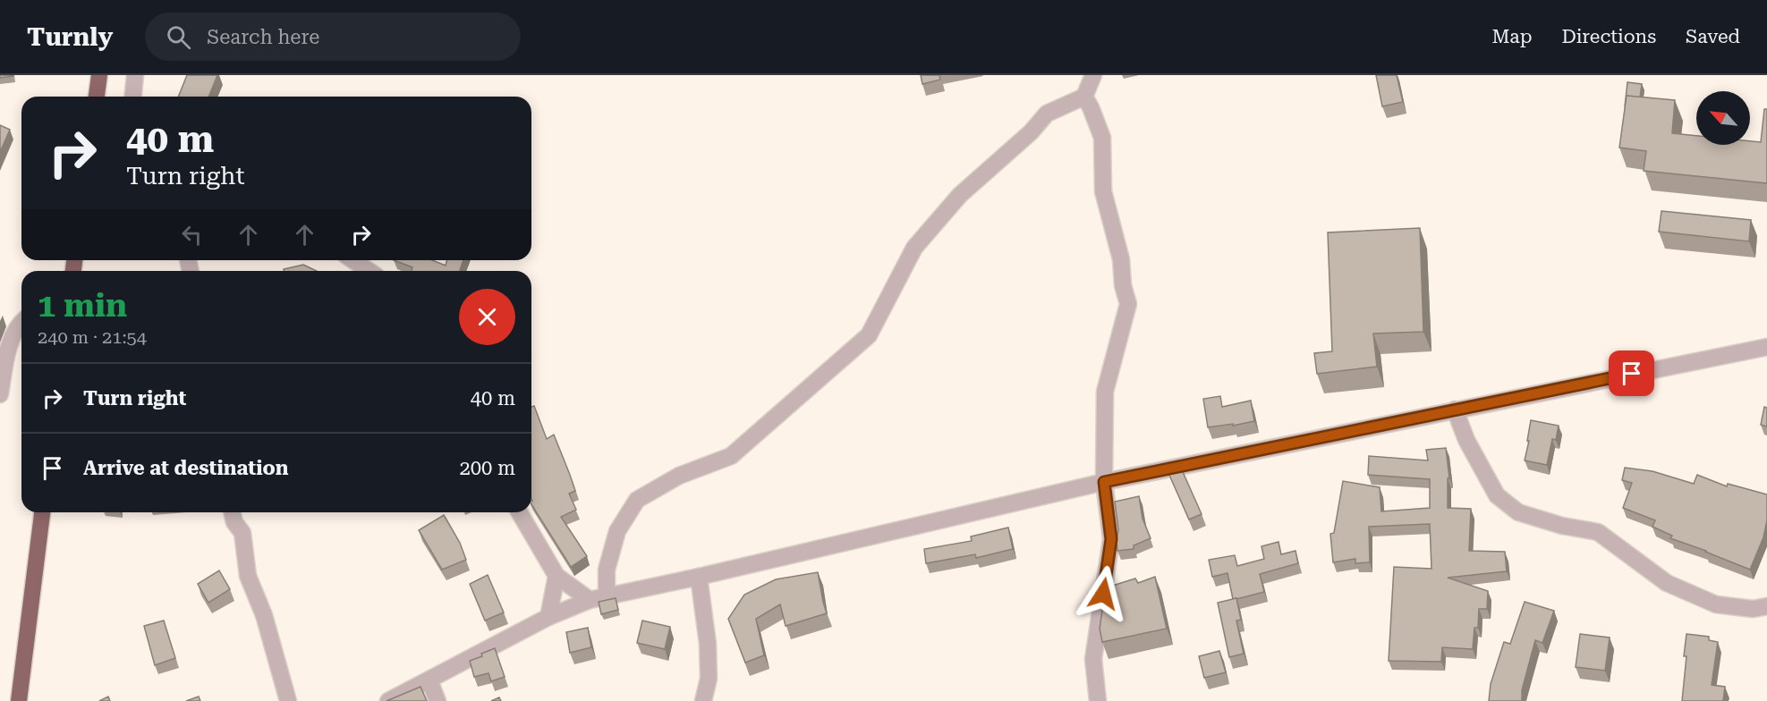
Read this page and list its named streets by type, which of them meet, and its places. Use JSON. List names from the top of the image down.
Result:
{
  "north": "top left",
  "page": {
    "header": "Turnly",
    "search": "Search here",
    "nav": ["Map", "Directions", "Saved"],
    "turn": ["40 m", "Turn right"],
    "heading": ["1 min", "240 m · 21:54"],
    "list": [
      {
        "name": "Turn right",
        "value": "40 m"
      },
      {
        "name": "Arrive at destination",
        "value": "200 m"
      }
    ]
  }
}
